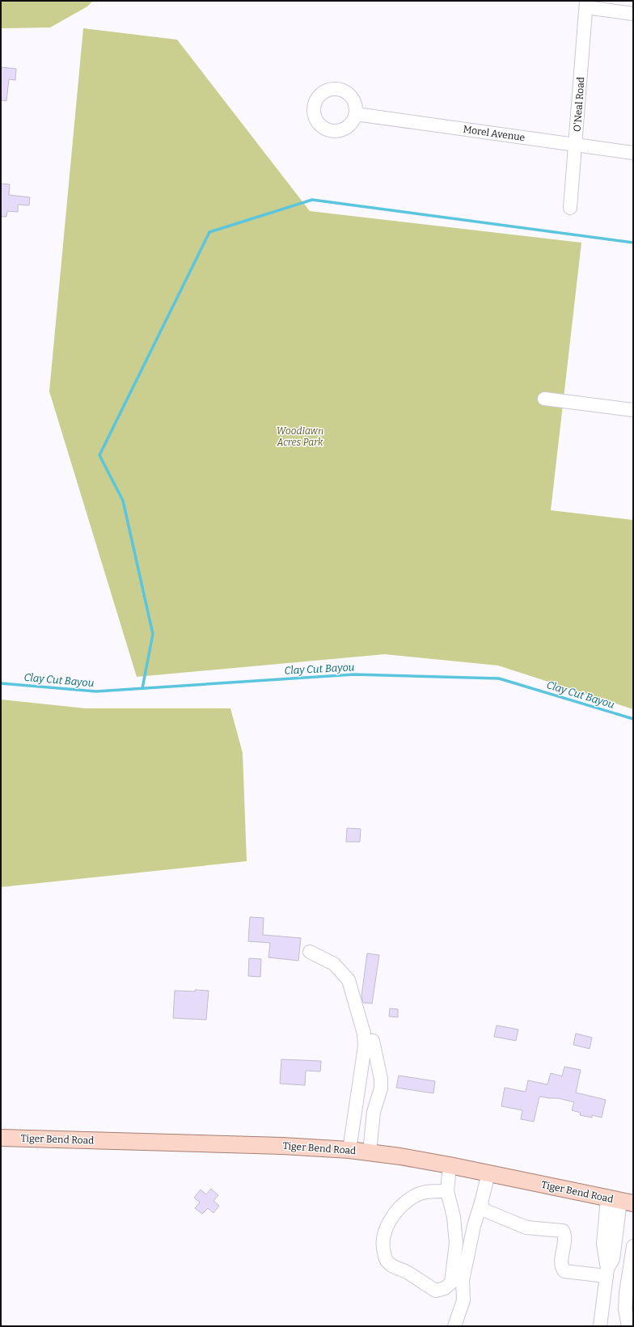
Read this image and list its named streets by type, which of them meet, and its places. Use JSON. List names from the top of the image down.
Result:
{
  "streets": {
    "main road": ["Tiger Bend Road"],
    "street": ["O'Neal Road", "Morel Avenue"]
  },
  "crossings": [
    ["O'Neal Road", "Morel Avenue"]
  ],
  "water": ["Clay Cut Bayou"],
  "parks": ["Woodlawn Acres Park"]
}
